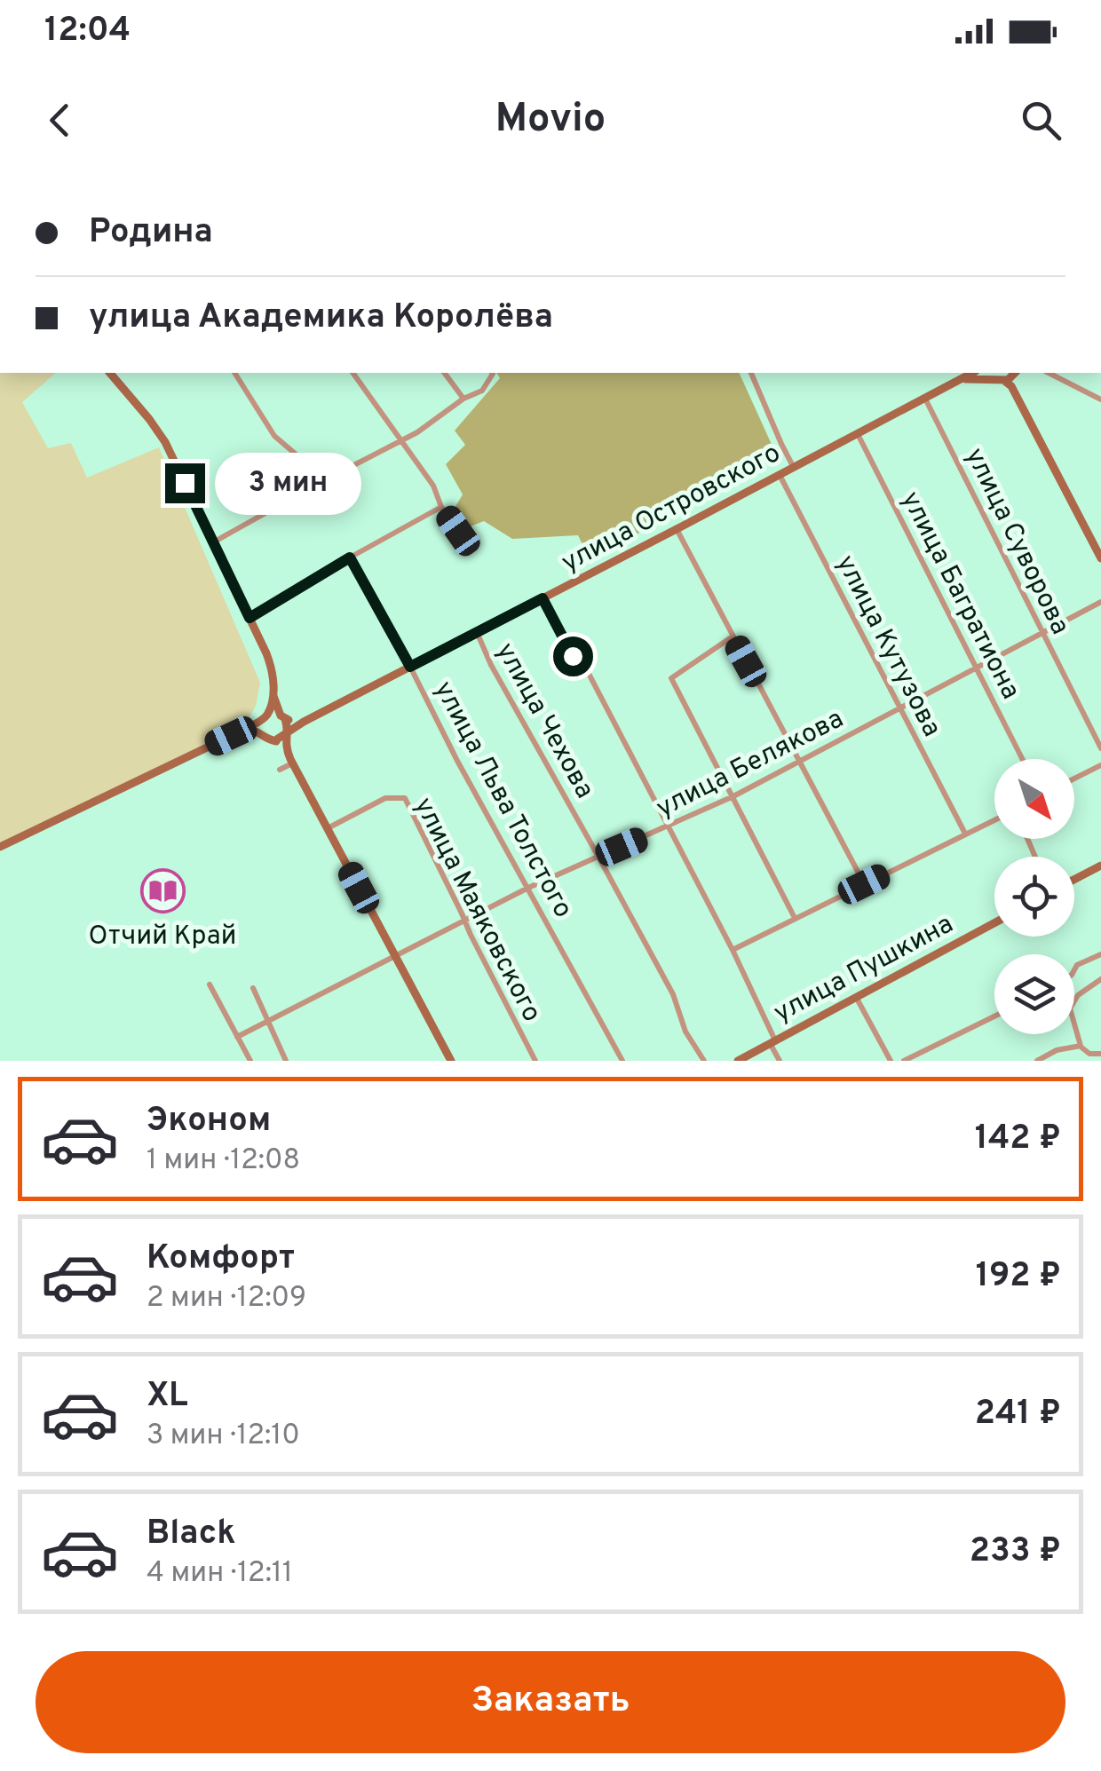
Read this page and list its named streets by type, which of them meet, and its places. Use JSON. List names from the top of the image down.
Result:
{
  "streets": {
    "street": [
      "улица Островского",
      "улица Суворова",
      "улица Багратиона",
      "улица Кутузова",
      "улица Чехова",
      "улица Белякова",
      "улица Льва Толстого",
      "улица Маяковского",
      "улица Пушкина"
    ]
  },
  "crossings": [
    ["улица Островского", "улица Суворова"],
    ["улица Островского", "улица Багратиона"],
    ["улица Островского", "улица Кутузова"],
    ["улица Островского", "улица Чехова"],
    ["улица Островского", "улица Льва Толстого"],
    ["улица Суворова", "улица Белякова"],
    ["улица Багратиона", "улица Белякова"],
    ["улица Кутузова", "улица Белякова"],
    ["улица Чехова", "улица Белякова"],
    ["улица Белякова", "улица Льва Толстого"],
    ["улица Белякова", "улица Маяковского"]
  ],
  "places": {
    "library": ["Отчий Край"]
  },
  "north": "bottom right",
  "page": {
    "status": "12:04",
    "header": "Movio",
    "banner": ["Родина", "улица Академика Королёва"],
    "bubble": "3 мин",
    "list": [
      {
        "name": "Эконом",
        "note": "1 мин · 12:08",
        "value": "142 ₽"
      },
      {
        "name": "Комфорт",
        "note": "2 мин · 12:09",
        "value": "192 ₽"
      },
      {
        "name": "XL",
        "note": "3 мин · 12:10",
        "value": "241 ₽"
      },
      {
        "name": "Black",
        "note": "4 мин · 12:11",
        "value": "233 ₽"
      }
    ],
    "buttons": "Заказать"
  }
}
